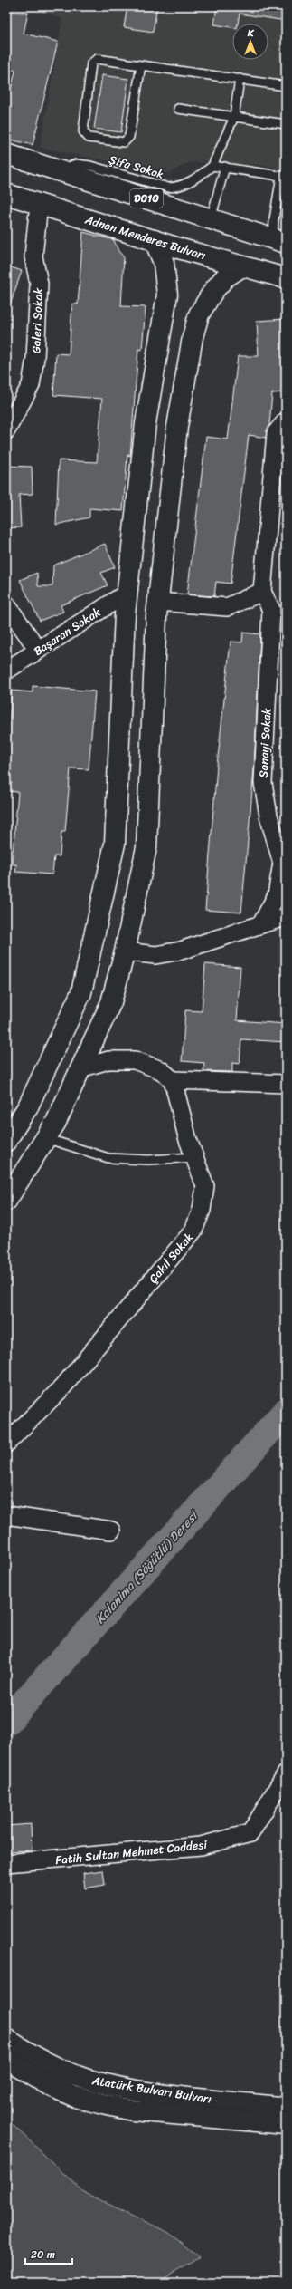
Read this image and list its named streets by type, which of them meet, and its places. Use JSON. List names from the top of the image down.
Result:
{
  "streets": {
    "main road": ["D010", "Adnan Menderes Bulvarı", "Atatürk Bulvarı Bulvarı"],
    "street": [
      "Galeri Sokak",
      "Başaran Sokak",
      "Sanayi Sokak",
      "Çakıl Sokak",
      "Fatih Sultan Mehmet Caddesi"
    ],
    "lane": ["Şifa Sokak"]
  },
  "crossings": [
    ["Şifa Sokak", "D010"],
    ["Adnan Menderes Bulvarı", "Galeri Sokak"]
  ],
  "water": ["Kalanima (Söğütlü) Deresi"],
  "scale_bar": "20 m",
  "north": "top"
}
